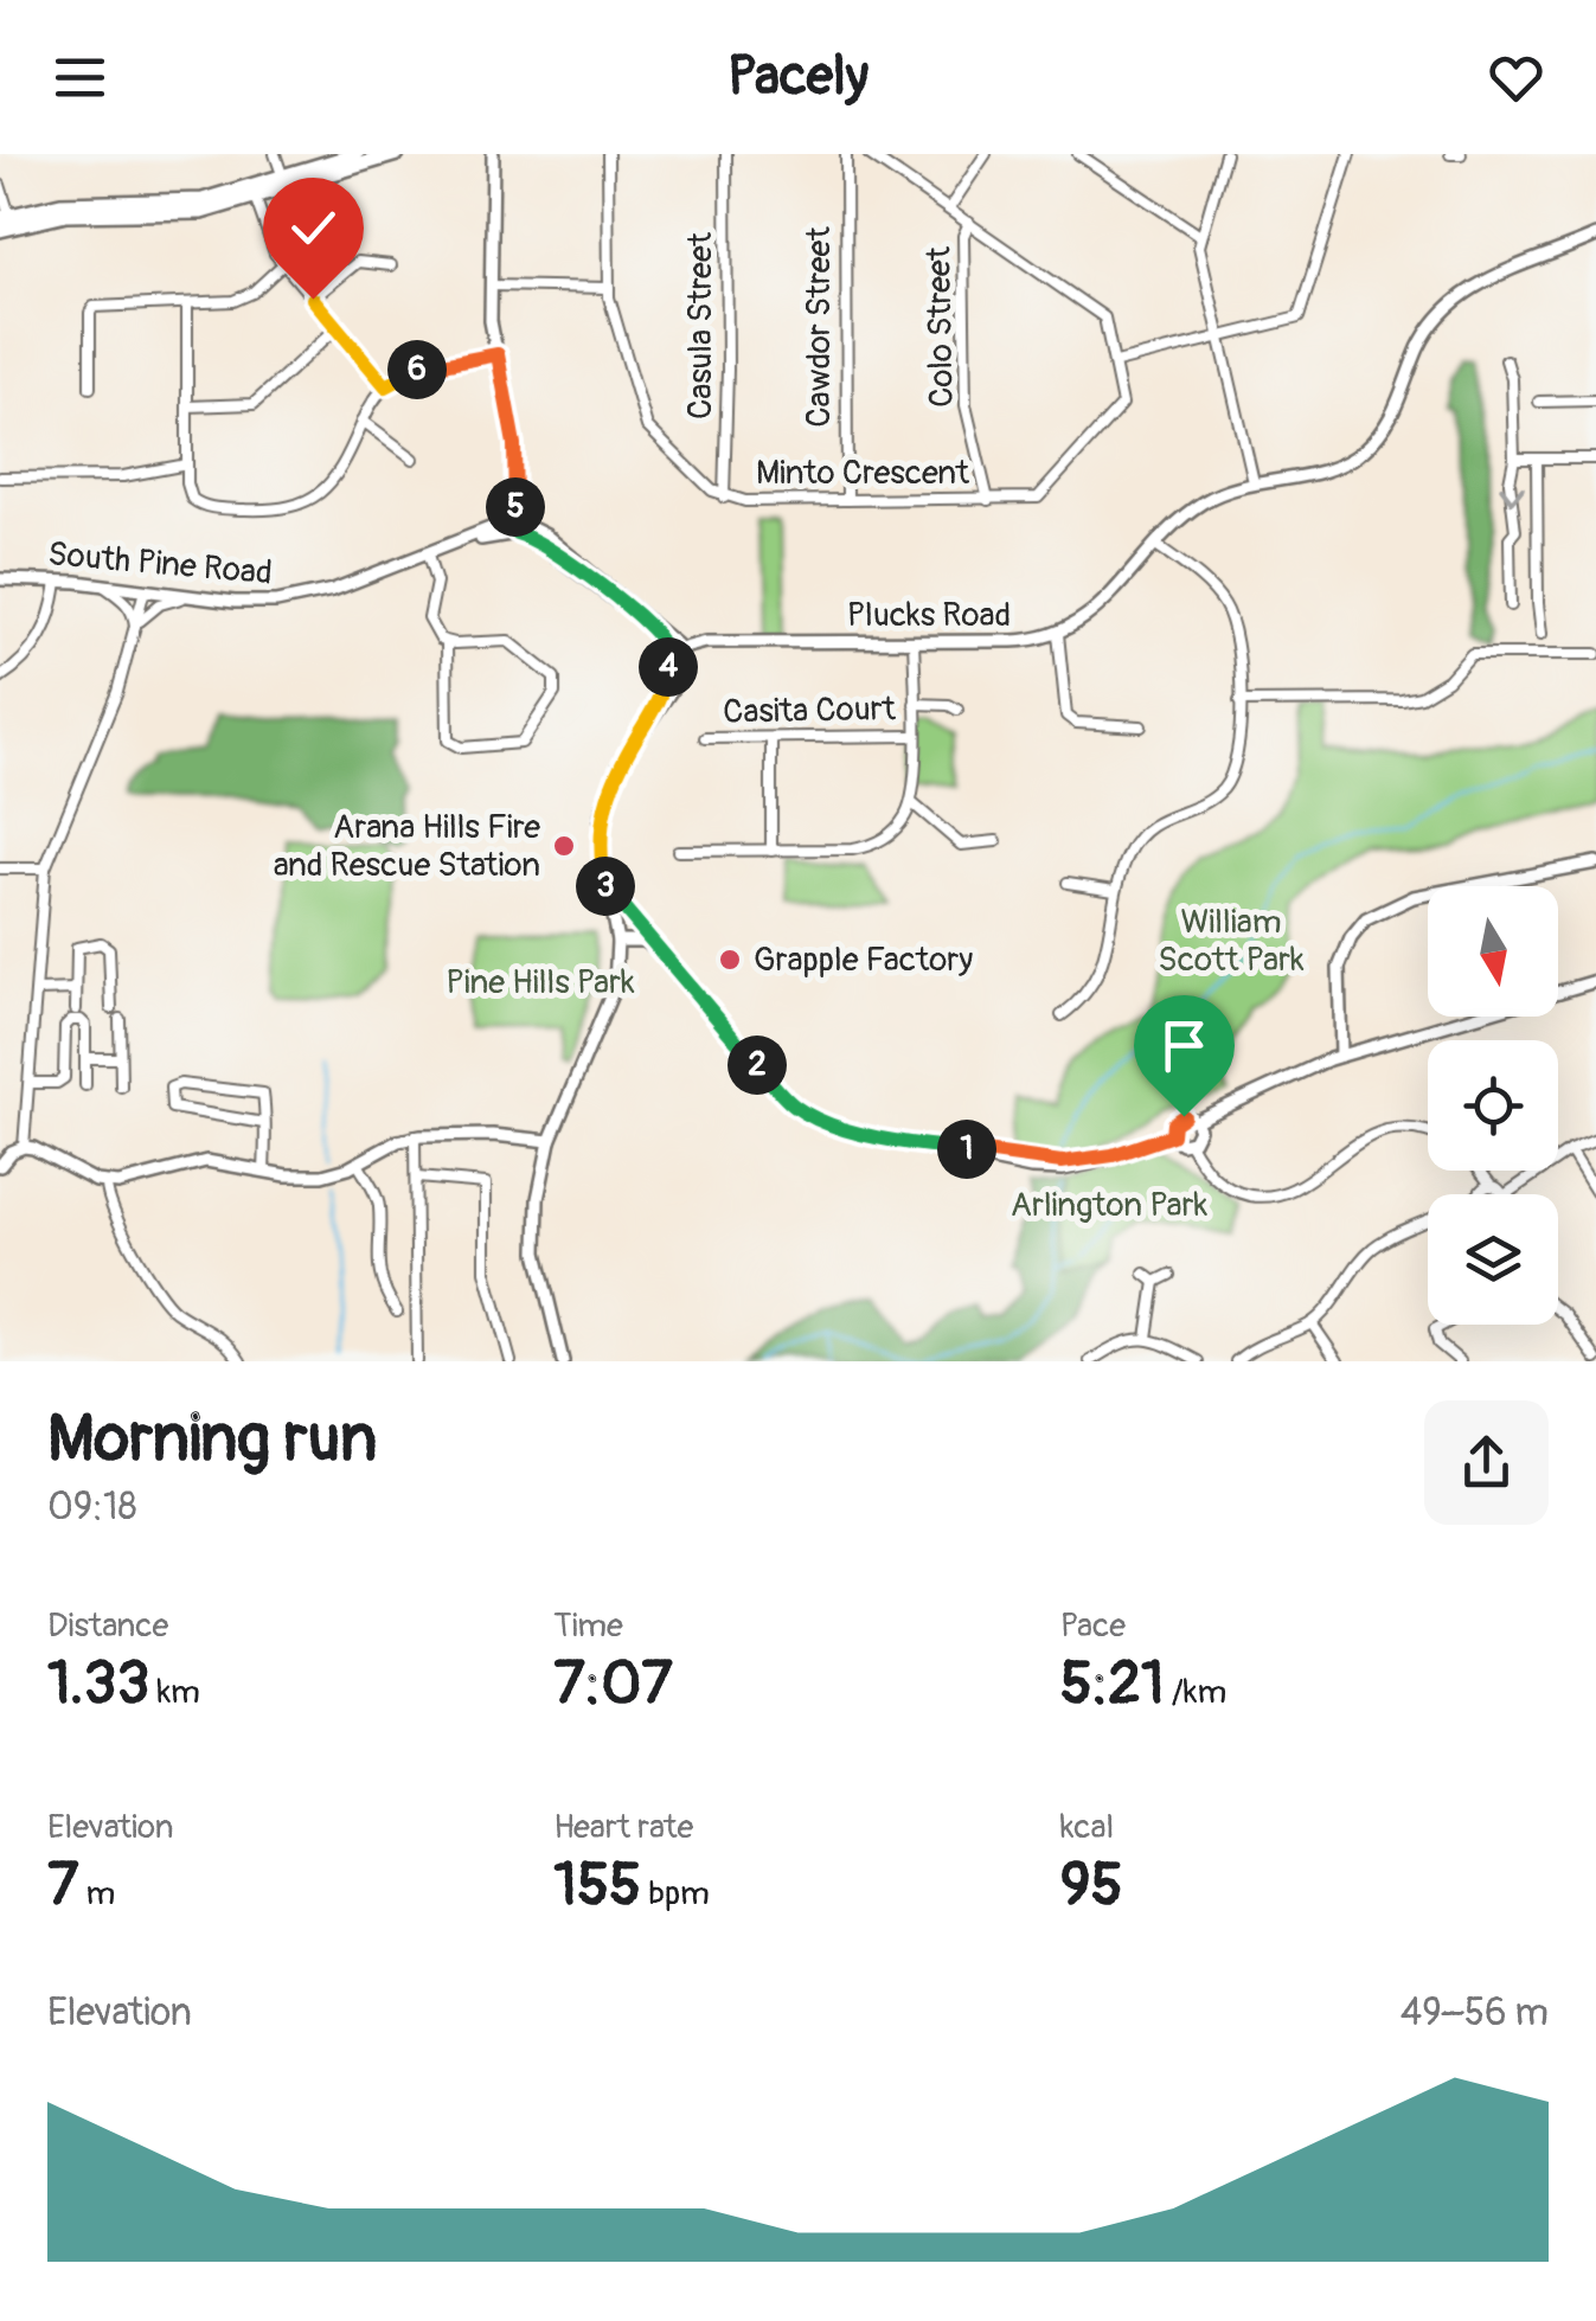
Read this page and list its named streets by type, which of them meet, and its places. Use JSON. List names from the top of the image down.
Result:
{
  "streets": {
    "street": [
      "Casula Street",
      "Cawdor Street",
      "Colo Street",
      "Minto Crescent",
      "South Pine Road",
      "Plucks Road",
      "Casita Court"
    ]
  },
  "crossings": [
    ["Casula Street", "Minto Crescent"],
    ["Cawdor Street", "Minto Crescent"],
    ["Colo Street", "Minto Crescent"]
  ],
  "parks": ["William Scott Park", "Pine Hills Park", "Arlington Park"],
  "places": ["Arana Hills Fire and Rescue Station", "Grapple Factory"],
  "north": "bottom",
  "page": {
    "header": "Pacely",
    "pins": [
      "6",
      "5",
      "4",
      "3",
      "2",
      "1"
    ],
    "heading": ["Morning run", "09:18"],
    "stats": [
      ["Distance", "1.33 km"],
      ["Time", "7:07"],
      ["Pace", "5:21 /km"],
      ["Elevation", "7 m"],
      ["Heart rate", "155 bpm"],
      ["kcal", "95"]
    ],
    "chart": ["Elevation", "49–56 m"]
  }
}
